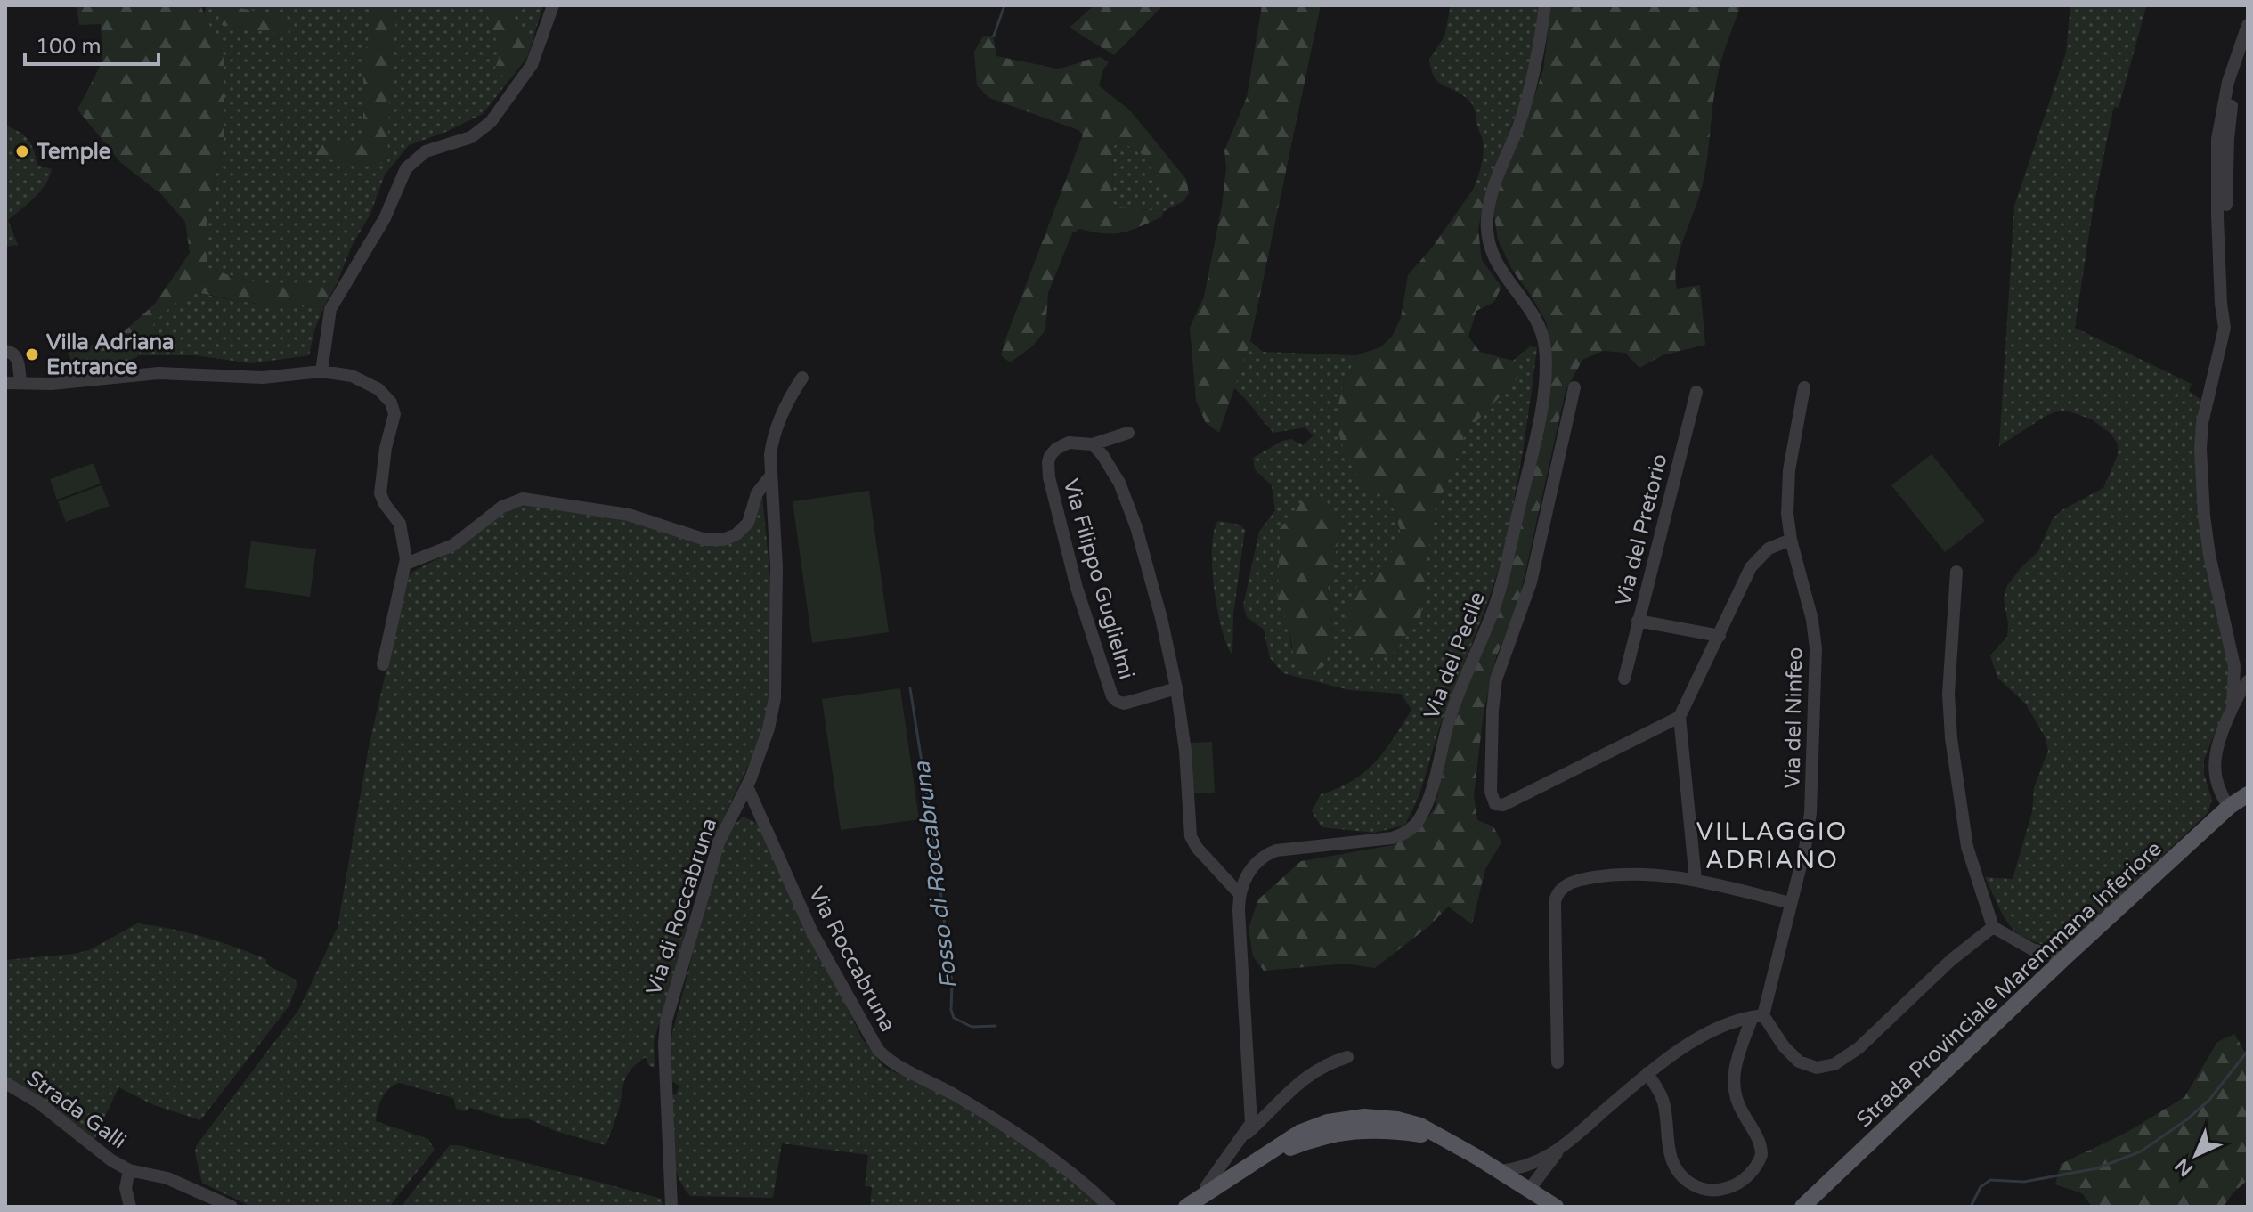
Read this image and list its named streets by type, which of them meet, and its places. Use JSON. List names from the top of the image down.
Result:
{
  "streets": {
    "main road": ["Strada Provinciale Maremmana Inferiore"],
    "street": [
      "Via del Pretorio",
      "Via Filippo Guglielmi",
      "Via del Pecile",
      "Via del Ninfeo",
      "Via di Roccabruna",
      "Via Roccabruna",
      "Strada Galli"
    ]
  },
  "crossings": [
    ["Via Filippo Guglielmi", "Via del Pecile"],
    ["Via di Roccabruna", "Via Roccabruna"]
  ],
  "districts": ["VILLAGGIO ADRIANO"],
  "water": ["Fosso di Roccabruna"],
  "places": ["Temple", "Villa Adriana Entrance"],
  "scale_bar": "100 m",
  "north": "bottom left"
}
